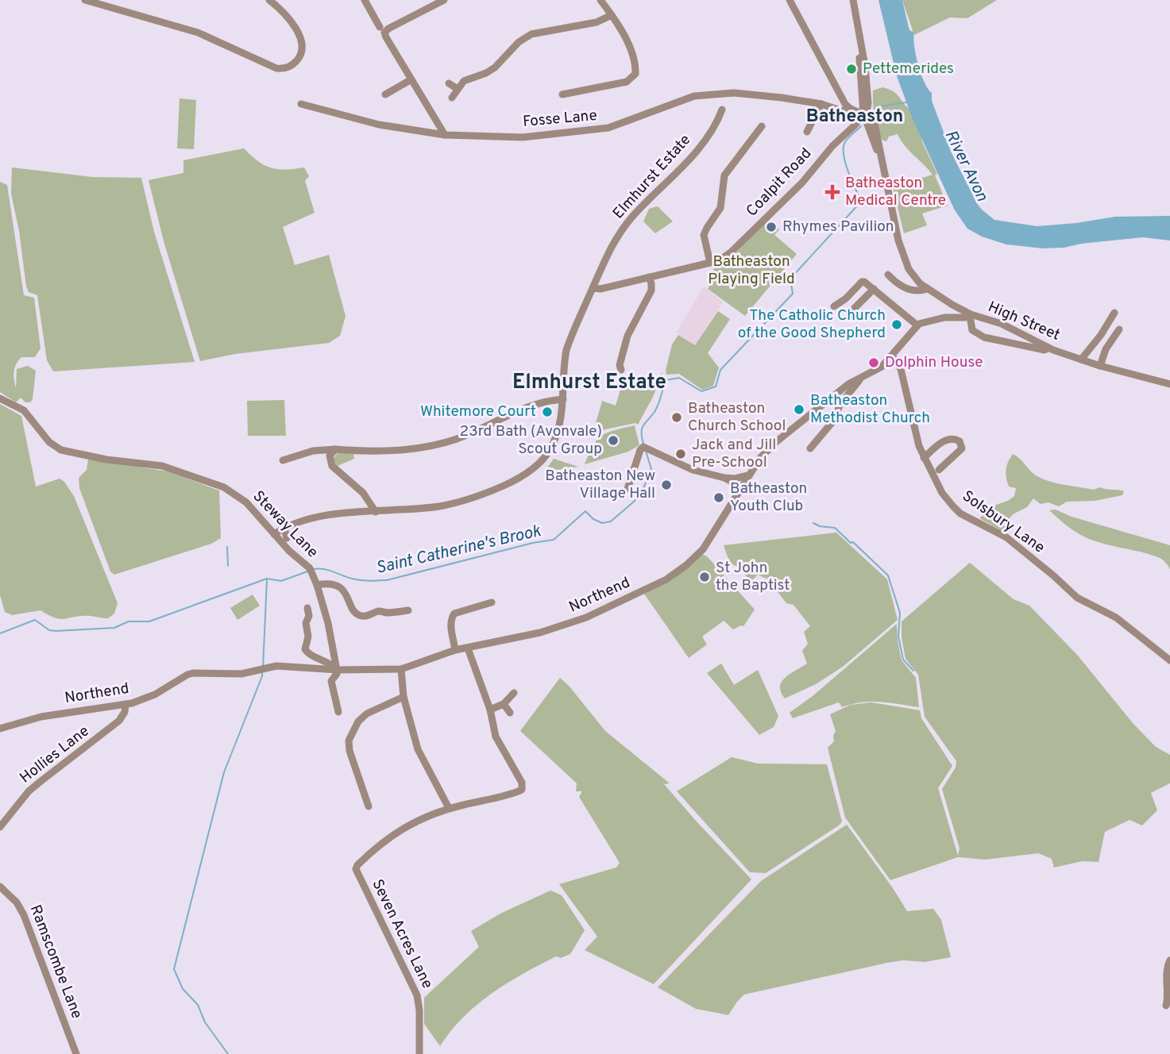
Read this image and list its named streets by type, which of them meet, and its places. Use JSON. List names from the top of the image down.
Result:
{
  "streets": {
    "street": [
      "Fosse Lane",
      "Elmhurst Estate",
      "Coalpit Road",
      "High Street",
      "Solsbury Lane",
      "Steway Lane",
      "Northend",
      "Hollies Lane",
      "Seven Acres Lane",
      "Ramscombe Lane"
    ]
  },
  "crossings": [
    ["Fosse Lane", "Coalpit Road"],
    ["Fosse Lane", "High Street"],
    ["Elmhurst Estate", "Steway Lane"],
    ["Coalpit Road", "High Street"],
    ["Solsbury Lane", "Northend"],
    ["Steway Lane", "Northend"],
    ["Northend", "Hollies Lane"],
    ["Northend", "Seven Acres Lane"]
  ],
  "districts": ["Batheaston", "Elmhurst Estate"],
  "water": ["River Avon", "Saint Catherine's Brook"],
  "parks": ["Batheaston Playing Field"],
  "places": {
    "other": [
      "Pettemerides",
      "Rhymes Pavilion",
      "The Catholic Church of the Good Shepherd",
      "Dolphin House",
      "Batheaston Methodist Church",
      "Whitemore Court",
      "Batheaston Church School",
      "23rd Bath (Avonvale) Scout Group",
      "Jack and Jill Pre-School",
      "Batheaston New Village Hall",
      "Batheaston Youth Club",
      "St John the Baptist"
    ],
    "health": ["Batheaston Medical Centre"]
  }
}
